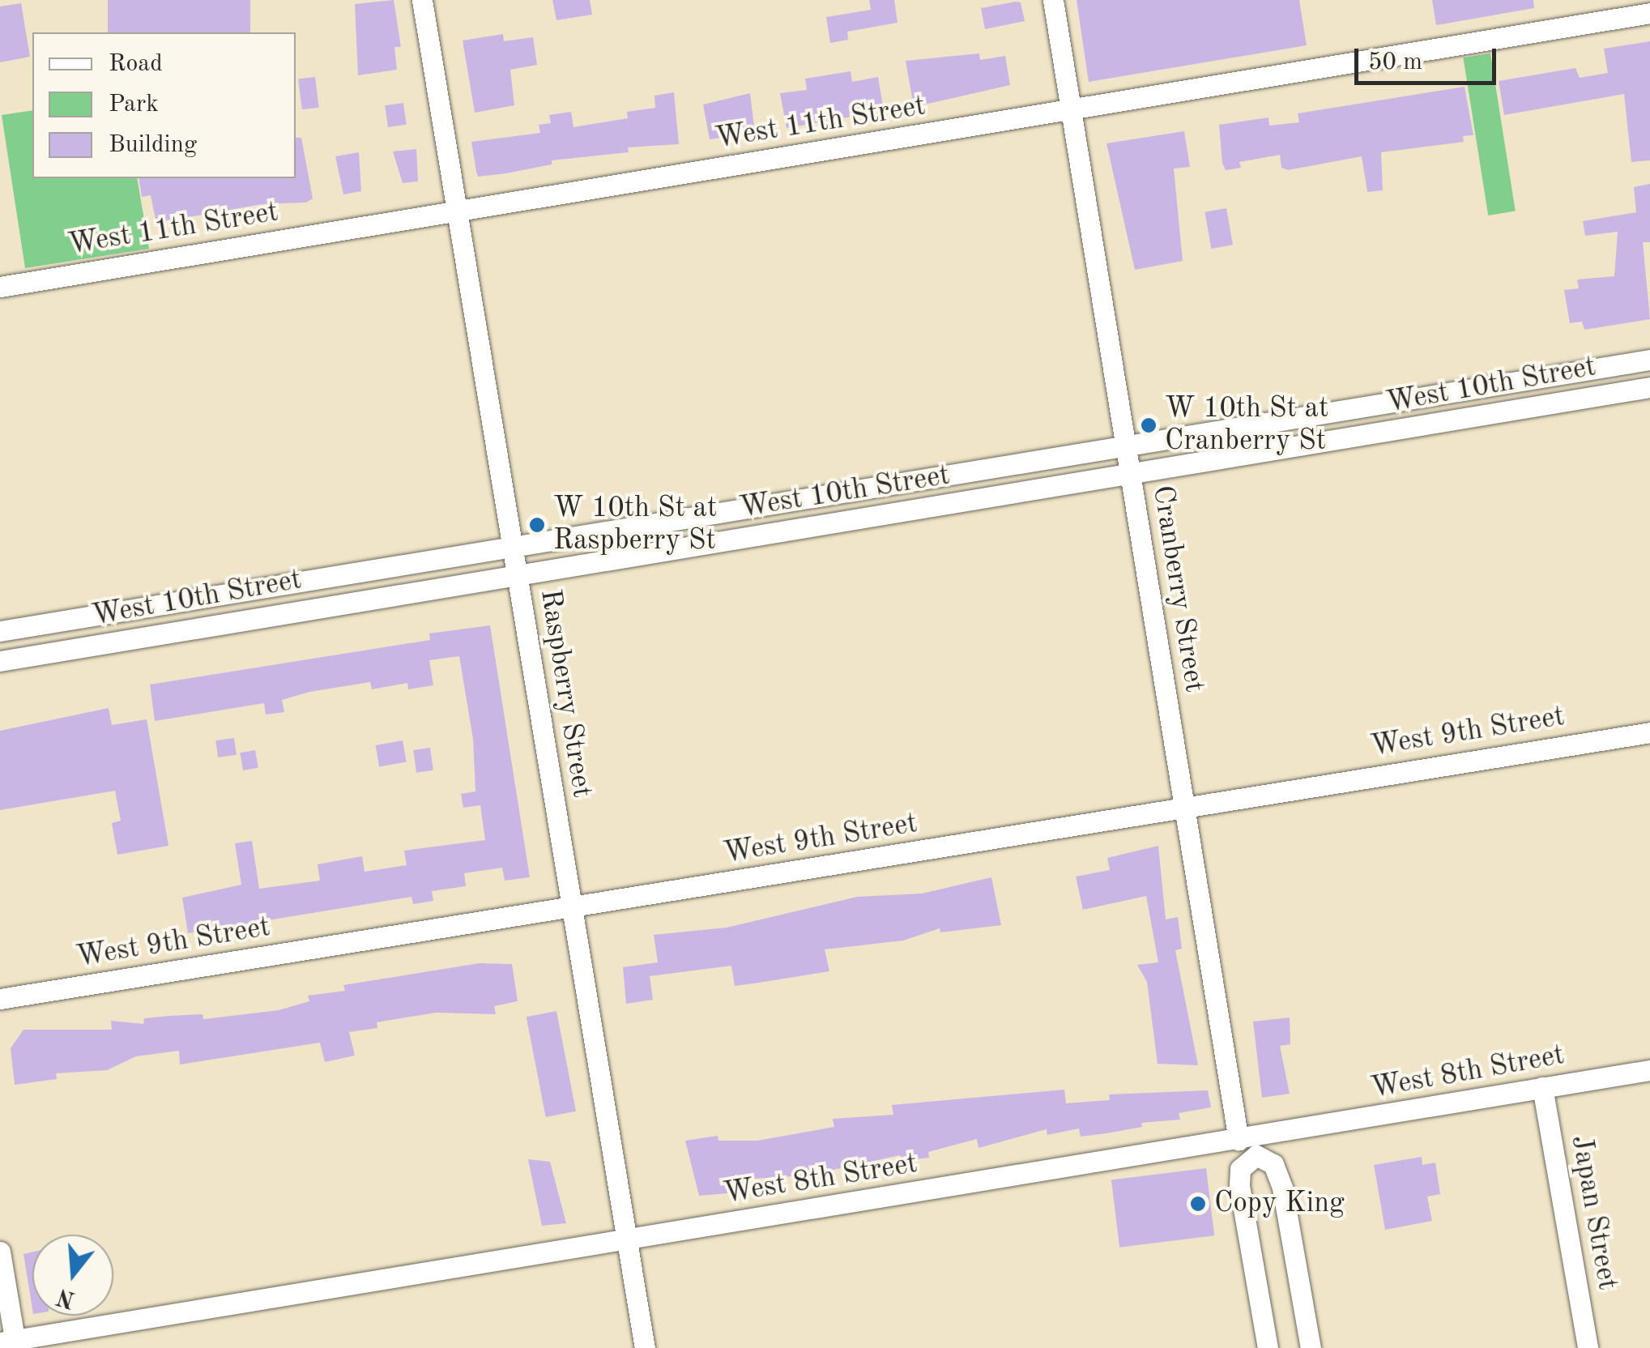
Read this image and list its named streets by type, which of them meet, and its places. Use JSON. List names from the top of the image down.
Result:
{
  "streets": {
    "street": [
      "West 11th Street",
      "West 10th Street",
      "Cranberry Street",
      "Raspberry Street",
      "West 9th Street",
      "West 8th Street",
      "Japan Street"
    ]
  },
  "crossings": [
    ["West 11th Street", "Cranberry Street"],
    ["West 11th Street", "Raspberry Street"],
    ["West 10th Street", "Cranberry Street"],
    ["West 10th Street", "Raspberry Street"],
    ["Cranberry Street", "West 9th Street"],
    ["Cranberry Street", "West 8th Street"],
    ["Raspberry Street", "West 9th Street"],
    ["Raspberry Street", "West 8th Street"],
    ["West 8th Street", "Japan Street"]
  ],
  "places": ["W 10th St at Cranberry St", "W 10th St at Raspberry St", "Copy King"],
  "legend": ["Road", "Park", "Building"],
  "scale_bar": "50 m",
  "north": "bottom"
}
